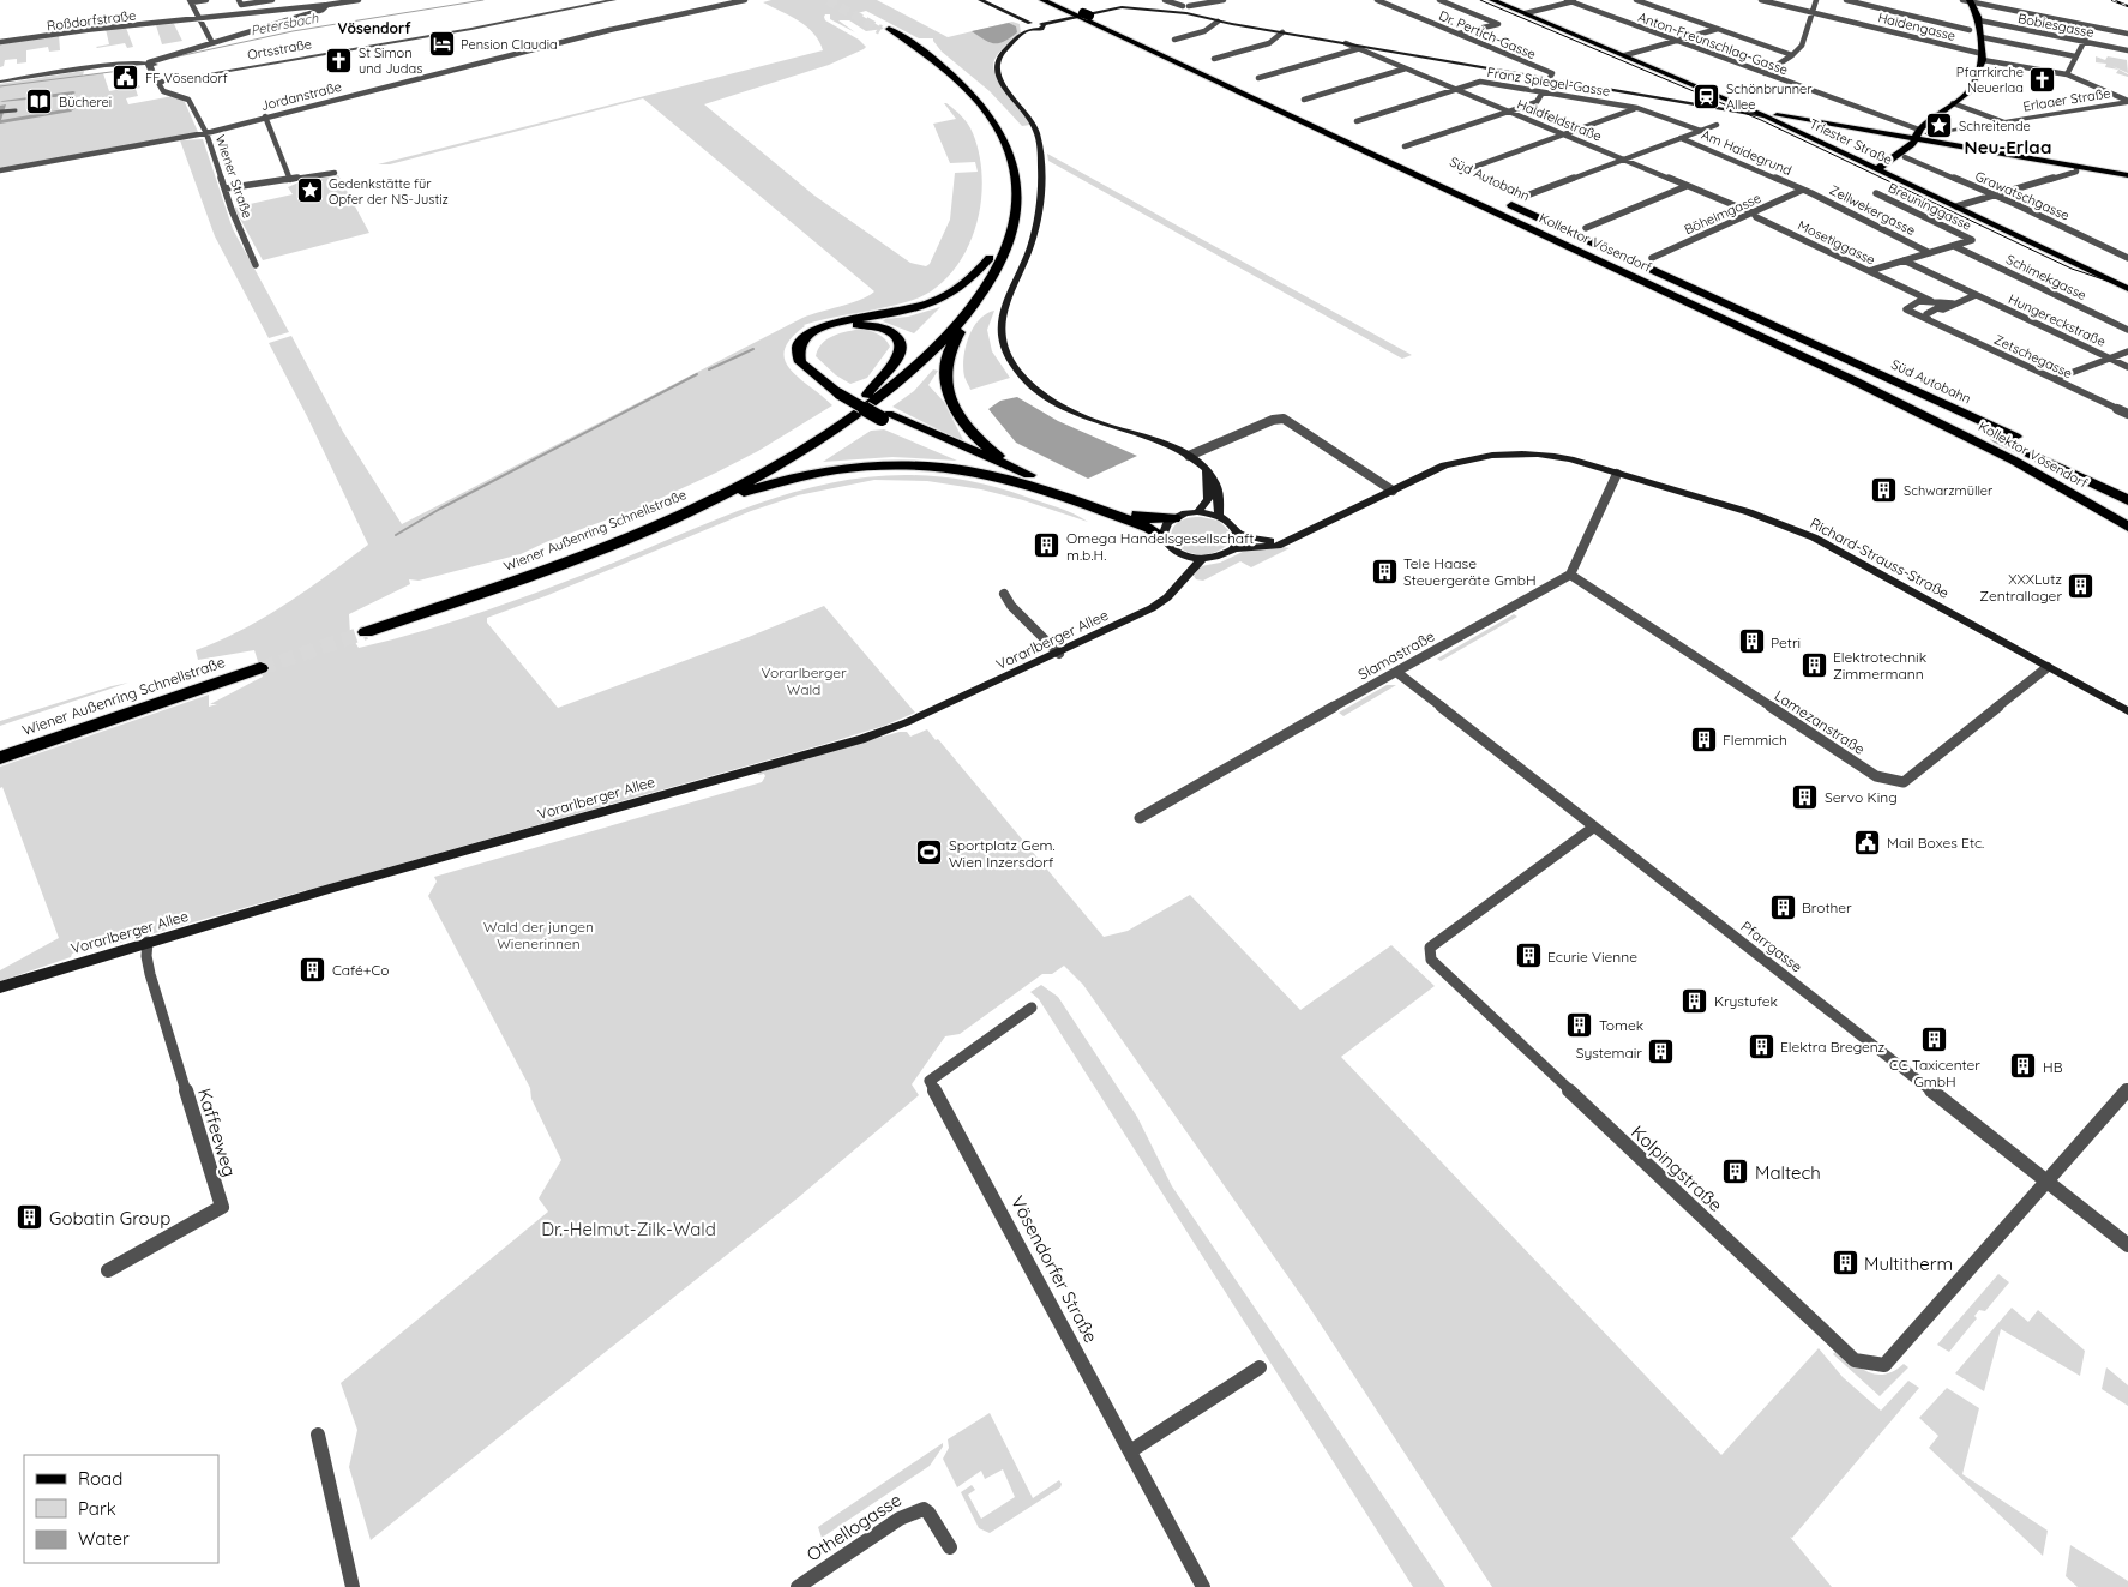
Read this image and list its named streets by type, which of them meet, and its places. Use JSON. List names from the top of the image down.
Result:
{
  "streets": {
    "highway": ["Süd Autobahn", "Kollektor Vösendorf", "Wiener Außenring Schnellstraße"],
    "main road": [
      "Erlaaer Straße",
      "Triester Straße",
      "Richard-Strauss-Straße",
      "Vorarlberger Allee"
    ],
    "street": [
      "Roßdorfstraße",
      "Bobiesgasse",
      "Haidengasse",
      "Dr. Pertich-Gasse",
      "Anton-Freunschlag-Gasse",
      "Ortsstraße",
      "Franz Spiegel-Gasse",
      "Jordanstraße",
      "Haidfeldstraße",
      "Am Haidegrund",
      "Wiener Straße",
      "Grawatschgasse",
      "Breuninggasse",
      "Zellwekergasse",
      "Böheimgasse",
      "Mosetiggasse",
      "Schimekgasse",
      "Hungereckstraße",
      "Zetschegasse",
      "Slamastraße",
      "Lamezanstraße",
      "Pfarrgasse",
      "Kaffeeweg",
      "Kolpingstraße",
      "Vösendorfer Straße",
      "Othellogasse"
    ]
  },
  "crossings": [
    ["Haidengasse", "Erlaaer Straße"],
    ["Anton-Freunschlag-Gasse", "Erlaaer Straße"],
    ["Ortsstraße", "Wiener Straße"],
    ["Franz Spiegel-Gasse", "Haidfeldstraße"],
    ["Jordanstraße", "Wiener Straße"],
    ["Erlaaer Straße", "Triester Straße"],
    ["Erlaaer Straße", "Grawatschgasse"],
    ["Haidfeldstraße", "Böheimgasse"],
    ["Haidfeldstraße", "Mosetiggasse"],
    ["Am Haidegrund", "Zellwekergasse"],
    ["Am Haidegrund", "Böheimgasse"],
    ["Süd Autobahn", "Kollektor Vösendorf"],
    ["Breuninggasse", "Schimekgasse"],
    ["Zellwekergasse", "Böheimgasse"],
    ["Böheimgasse", "Mosetiggasse"],
    ["Mosetiggasse", "Zetschegasse"],
    ["Richard-Strauss-Straße", "Lamezanstraße"],
    ["Vorarlberger Allee", "Kaffeeweg"],
    ["Slamastraße", "Lamezanstraße"],
    ["Slamastraße", "Pfarrgasse"],
    ["Pfarrgasse", "Kolpingstraße"]
  ],
  "districts": ["Vösendorf", "Neu-Erlaa"],
  "water": ["Petersbach"],
  "parks": ["Vorarlberger Wald", "Wald der jungen Wienerinnen", "Dr.-Helmut-Zilk-Wald"],
  "places": {
    "hotel": ["Pension Claudia"],
    "church": ["St Simon und Judas", "Pfarrkirche Neuerlaa"],
    "public building": ["FF Vösendorf", "Mail Boxes Etc."],
    "station": ["Schönbrunner Allee"],
    "library": ["Bücherei"],
    "place": ["Schreitende", "Gedenkstätte für Opfer der NS-Justiz"],
    "building": [
      "Schwarzmüller",
      "Omega Handelsgesellschaft m.b.H.",
      "Tele Haase Steuergeräte GmbH",
      "XXXLutz Zentrallager",
      "Petri",
      "Elektrotechnik Zimmermann",
      "Flemmich",
      "Servo King",
      "Brother",
      "Ecurie Vienne",
      "Café+Co",
      "Krystufek",
      "Tomek",
      "CC Taxicenter GmbH",
      "Elektra Bregenz",
      "Systemair",
      "HB",
      "Maltech",
      "Gobatin Group",
      "Multitherm"
    ],
    "sports": ["Sportplatz Gem. Wien Inzersdorf"]
  },
  "legend": ["Road", "Park", "Water"]
}
